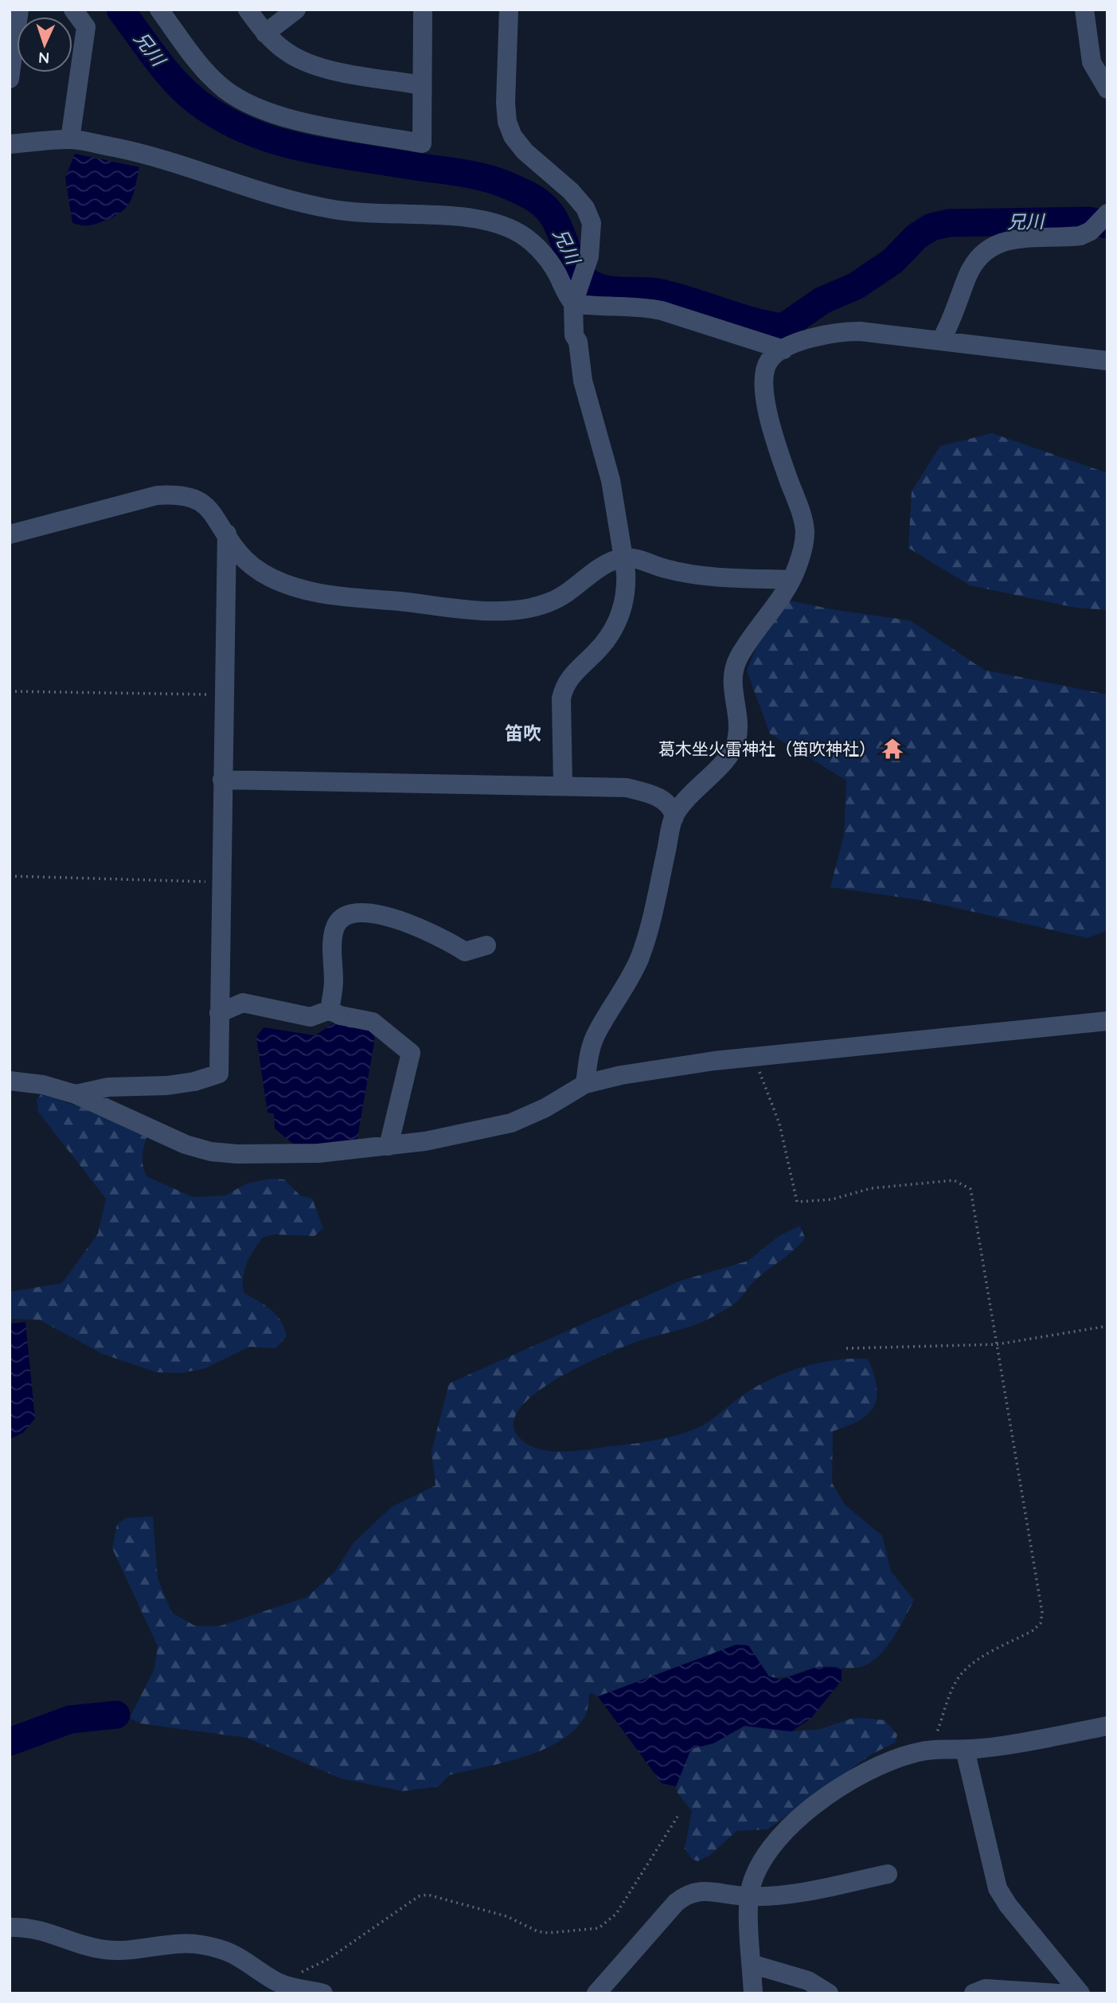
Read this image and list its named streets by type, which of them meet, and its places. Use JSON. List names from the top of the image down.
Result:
{
  "districts": ["笛吹"],
  "water": ["兄川"],
  "places": {
    "temple": ["葛木坐火雷神社（笛吹神社）"]
  },
  "north": "bottom"
}
